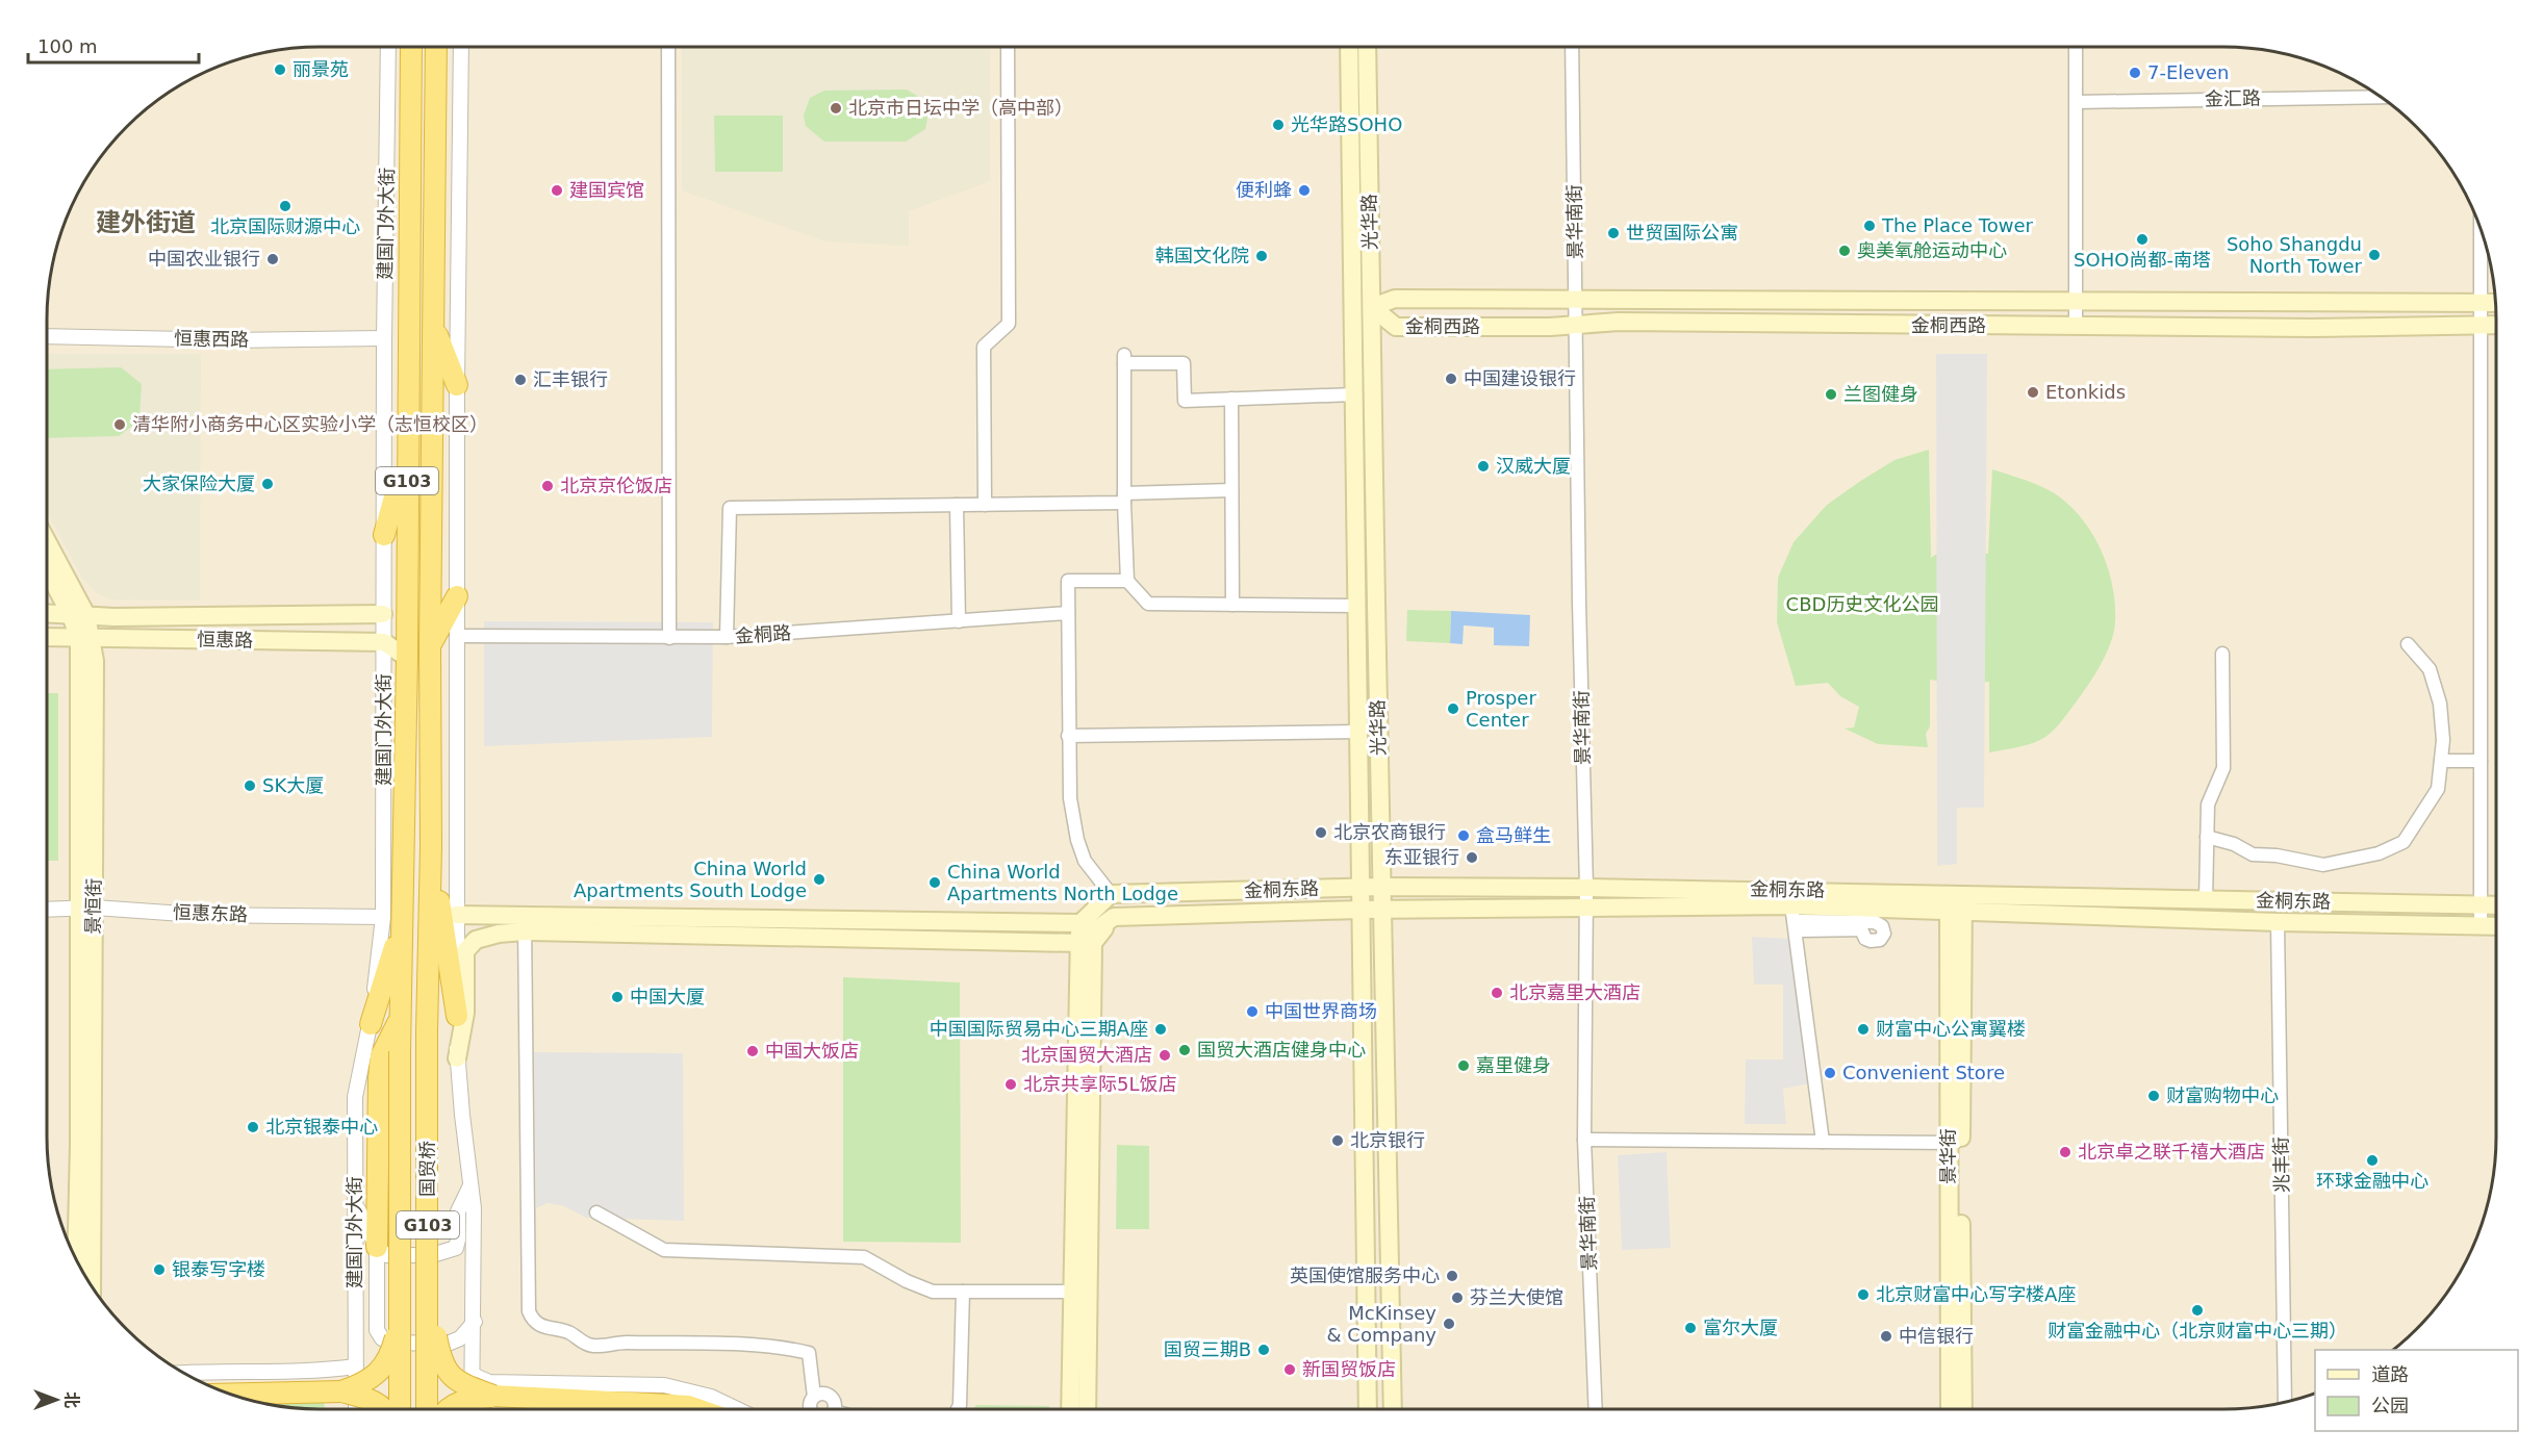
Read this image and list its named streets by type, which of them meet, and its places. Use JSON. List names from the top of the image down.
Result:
{
  "streets": {
    "highway": ["建国门外大街", "G103", "国贸桥"],
    "main road": [
      "光华路",
      "金桐西路",
      "恒惠路",
      "金桐东路",
      "景恒街",
      "景华街"
    ],
    "street": [
      "金汇路",
      "景华南街",
      "恒惠西路",
      "金桐路",
      "恒惠东路",
      "兆丰街"
    ]
  },
  "crossings": [
    ["光华路", "金桐西路"],
    ["光华路", "金桐东路"],
    ["景华南街", "金桐西路"],
    ["景华南街", "金桐东路"],
    ["建国门外大街", "恒惠西路"],
    ["建国门外大街", "恒惠路"],
    ["建国门外大街", "恒惠东路"],
    ["建国门外大街", "国贸桥"],
    ["G103", "国贸桥"],
    ["恒惠路", "景恒街"],
    ["金桐东路", "景华街"],
    ["金桐东路", "兆丰街"],
    ["景恒街", "恒惠东路"]
  ],
  "districts": ["建外街道"],
  "parks": ["CBD历史文化公园"],
  "places": [
    "丽景苑",
    "7-Eleven",
    "北京市日坛中学（高中部）",
    "光华路SOHO",
    "建国宾馆",
    "便利蜂",
    "北京国际财源中心",
    "The Place Tower",
    "世贸国际公寓",
    "SOHO尚都-南塔",
    "奥美氧舱运动中心",
    "Soho Shangdu North Tower",
    "韩国文化院",
    "中国农业银行",
    "中国建设银行",
    "汇丰银行",
    "Etonkids",
    "兰图健身",
    "清华附小商务中心区实验小学（志恒校区）",
    "汉威大厦",
    "大家保险大厦",
    "北京京伦饭店",
    "Prosper Center",
    "SK大厦",
    "北京农商银行",
    "盒马鲜生",
    "东亚银行",
    "China World Apartments South Lodge",
    "China World Apartments North Lodge",
    "北京嘉里大酒店",
    "中国大厦",
    "中国世界商场",
    "中国国际贸易中心三期A座",
    "财富中心公寓翼楼",
    "国贸大酒店健身中心",
    "中国大饭店",
    "北京国贸大酒店",
    "嘉里健身",
    "Convenient Store",
    "北京共享际5L饭店",
    "财富购物中心",
    "北京银泰中心",
    "北京银行",
    "北京卓之联千禧大酒店",
    "环球金融中心",
    "银泰写字楼",
    "英国使馆服务中心",
    "北京财富中心写字楼A座",
    "芬兰大使馆",
    "财富金融中心（北京财富中心三期）",
    "McKinsey & Company",
    "富尔大厦",
    "中信银行",
    "国贸三期B",
    "新国贸饭店"
  ],
  "legend": ["道路", "公园"],
  "scale_bar": "100 m",
  "north": "right"
}
